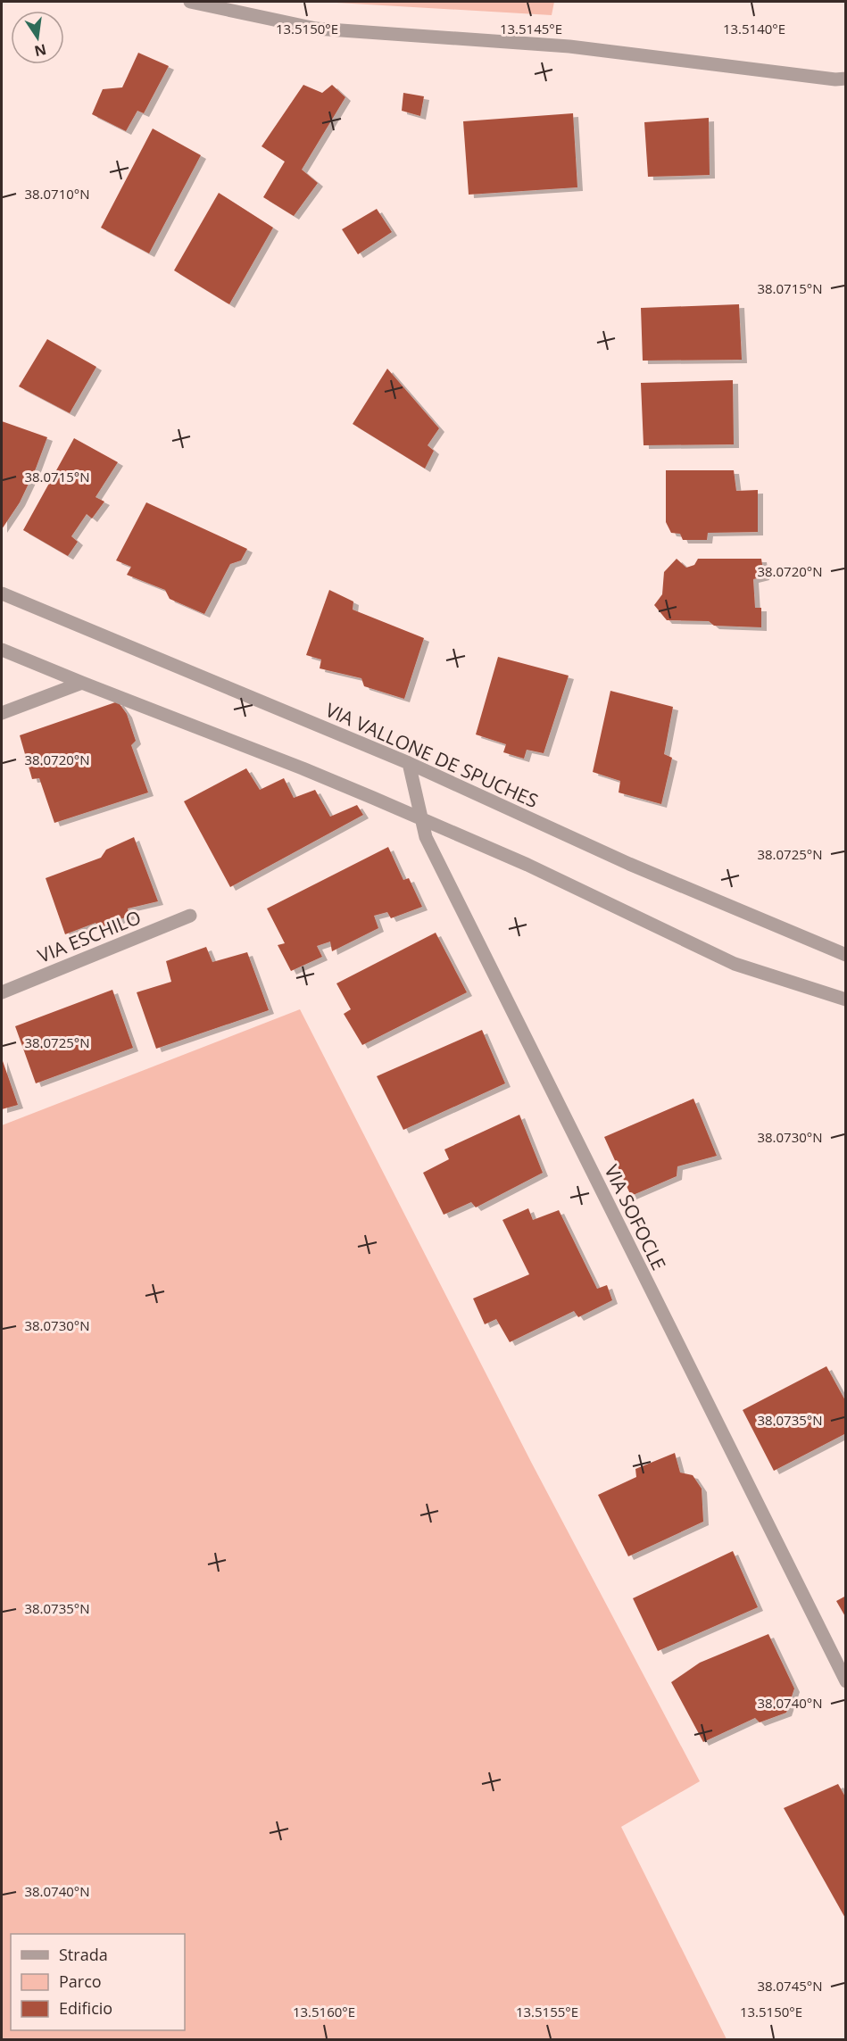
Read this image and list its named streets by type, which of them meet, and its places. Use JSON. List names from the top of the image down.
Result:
{
  "streets": {
    "street": ["VIA VALLONE DE SPUCHES", "VIA ESCHILO", "VIA SOFOCLE"]
  },
  "crossings": [
    ["VIA VALLONE DE SPUCHES", "VIA SOFOCLE"]
  ],
  "legend": ["Strada", "Parco", "Edificio"],
  "north": "bottom",
  "coordinates": [
    "13.5150°E",
    "13.5145°E",
    "13.5140°E",
    "38.0710°N",
    "38.0715°N",
    "38.0720°N",
    "38.0725°N",
    "38.0730°N",
    "38.0735°N",
    "38.0740°N",
    "38.0745°N",
    "13.5160°E",
    "13.5155°E"
  ]
}
